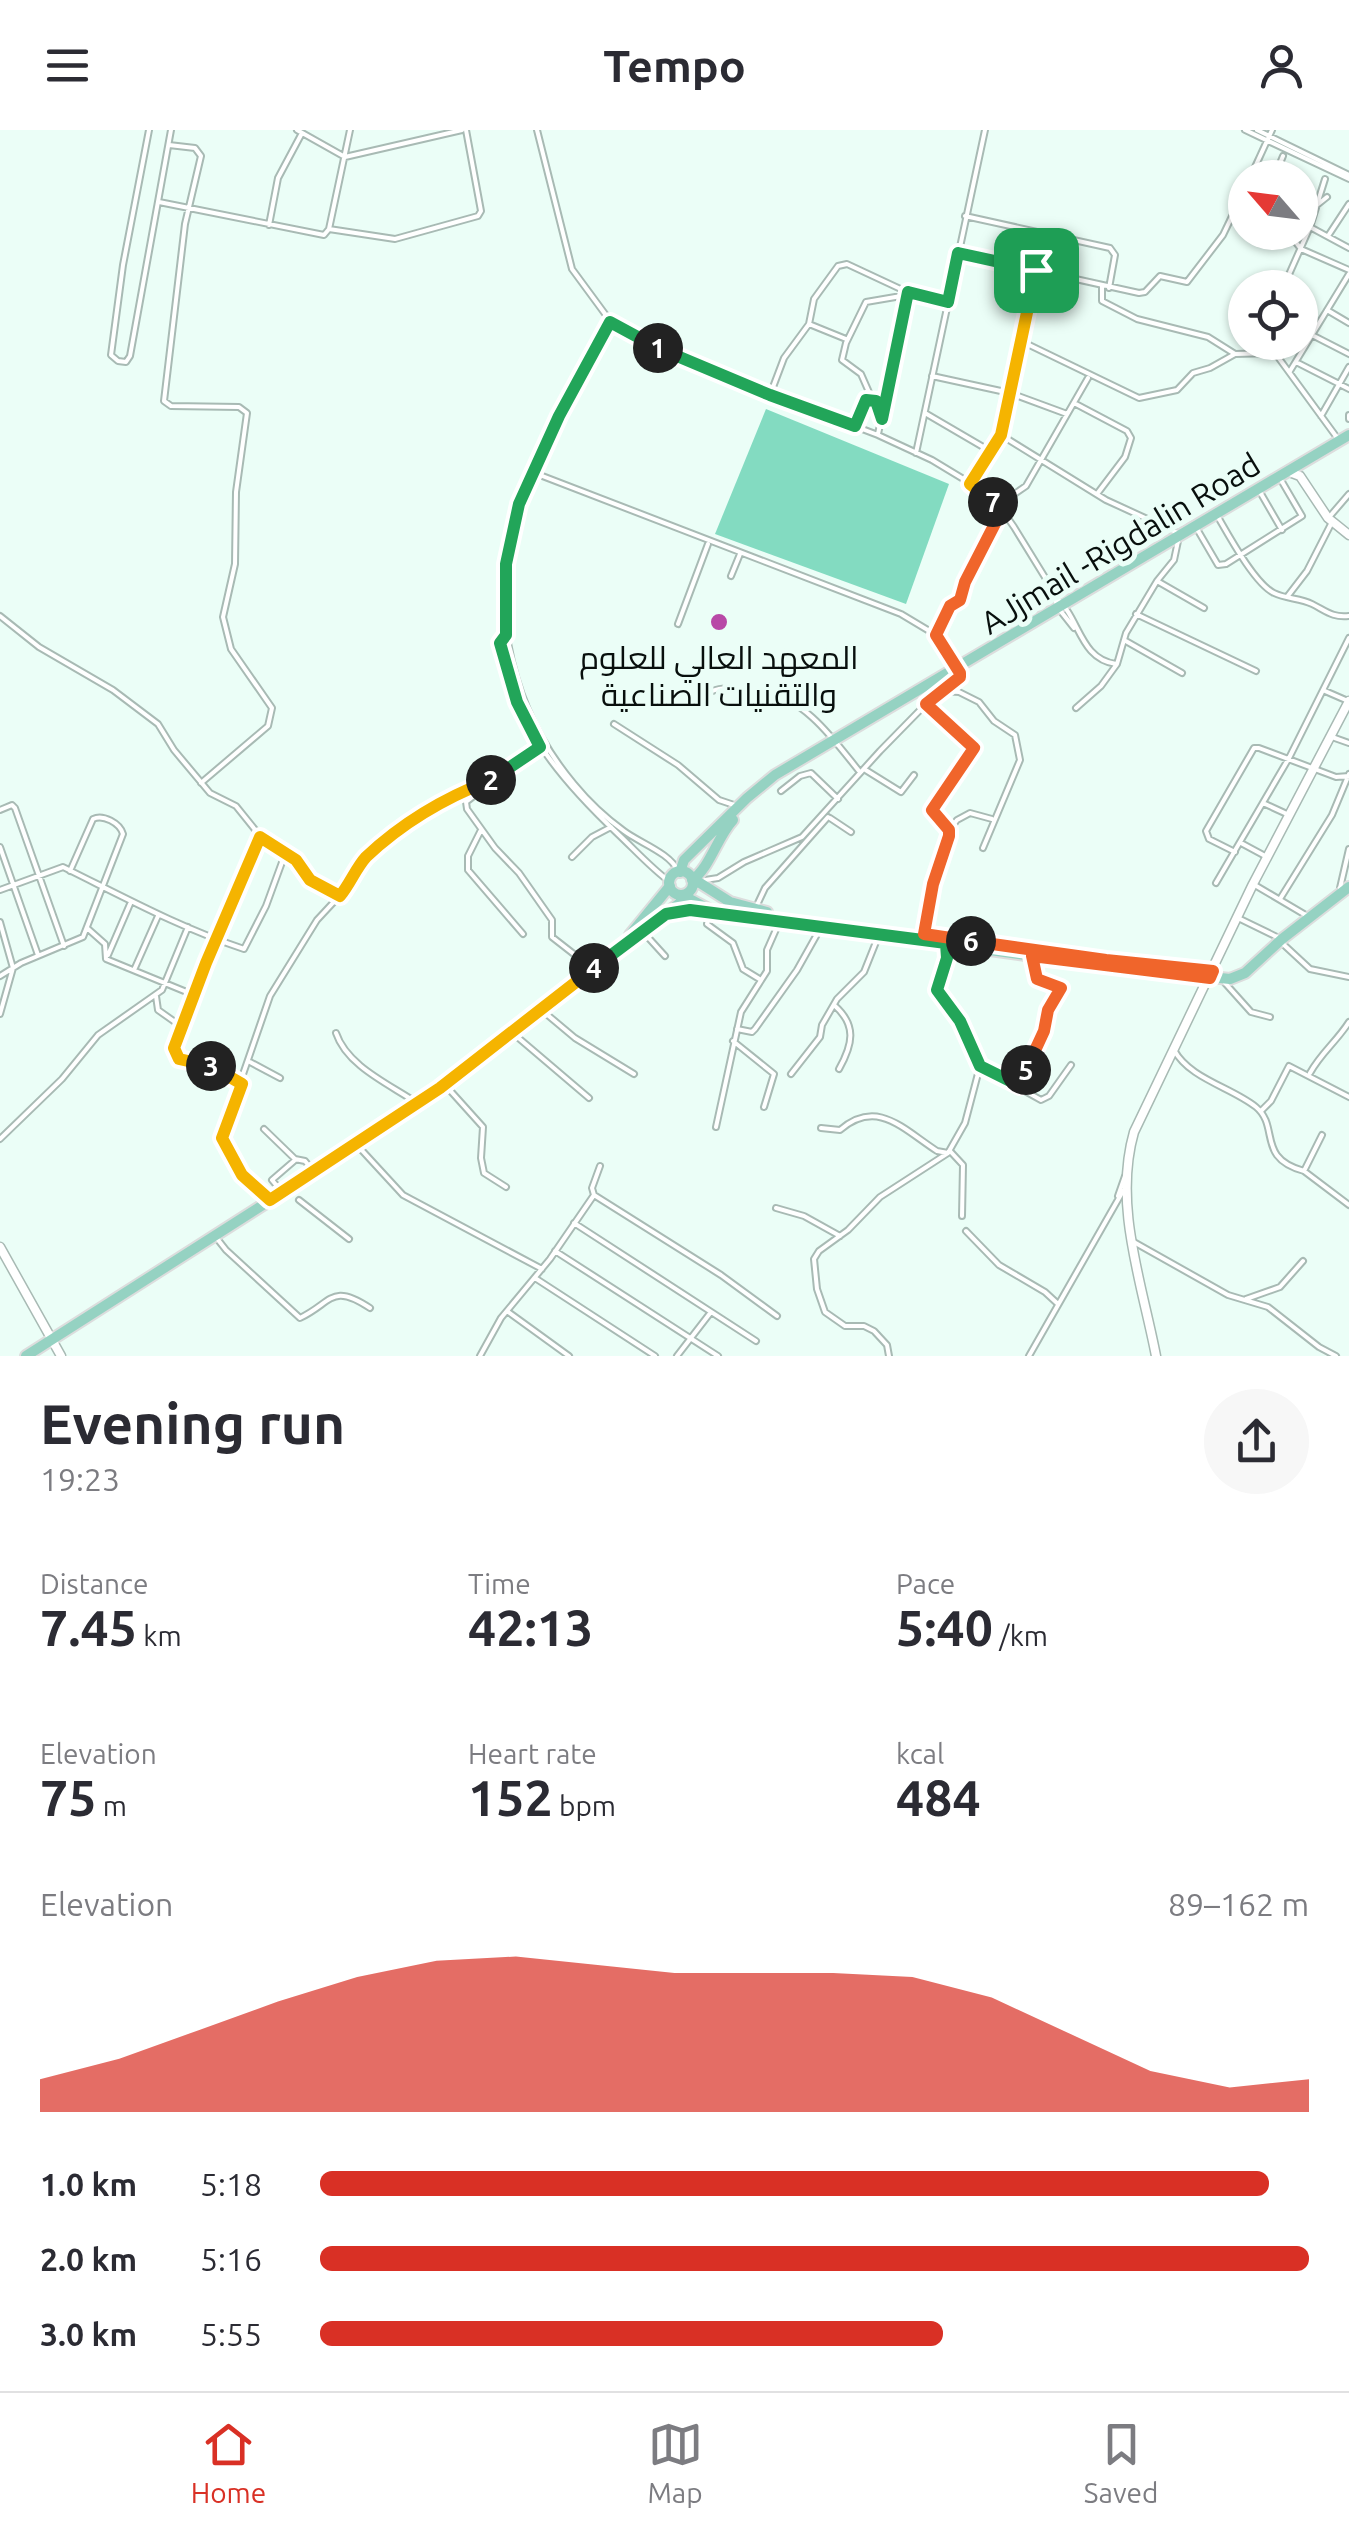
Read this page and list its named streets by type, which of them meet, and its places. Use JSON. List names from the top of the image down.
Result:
{
  "streets": {
    "main road": ["AJjmail -Rigdalin Road"]
  },
  "places": ["المعهد العالي للعلوم والتقنيات الصناعية"],
  "north": "top left",
  "page": {
    "header": "Tempo",
    "pins": [
      "1",
      "7",
      "2",
      "6",
      "4",
      "3",
      "5"
    ],
    "heading": ["Evening run", "19:23"],
    "stats": [
      ["Distance", "7.45 km"],
      ["Time", "42:13"],
      ["Pace", "5:40 /km"],
      ["Elevation", "75 m"],
      ["Heart rate", "152 bpm"],
      ["kcal", "484"]
    ],
    "chart": ["Elevation", "89–162 m"],
    "list": [
      {
        "name": "1.0 km",
        "note": "5:18"
      },
      {
        "name": "2.0 km",
        "note": "5:16"
      },
      {
        "name": "3.0 km",
        "note": "5:55"
      }
    ],
    "tabs": ["Home", "Map", "Saved"]
  }
}
